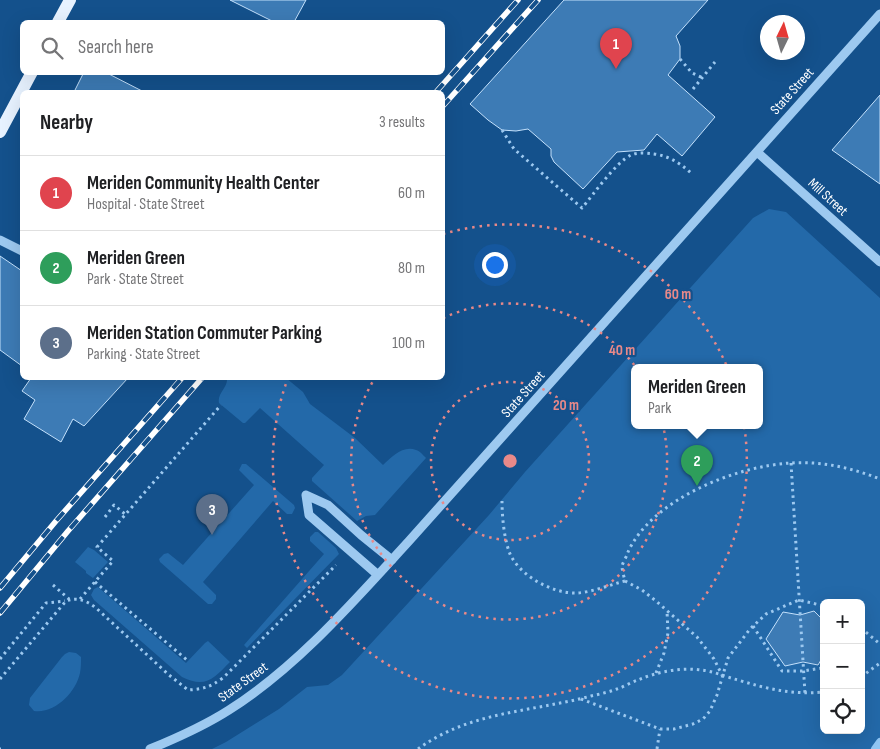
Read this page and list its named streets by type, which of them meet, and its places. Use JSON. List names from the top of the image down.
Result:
{
  "streets": {
    "street": ["State Street", "Mill Street"]
  },
  "crossings": [
    ["State Street", "Mill Street"]
  ],
  "north": "top",
  "page": {
    "search": "Search here",
    "pins": ["1", "2", "3"],
    "heading": ["Nearby", "3 results"],
    "list": [
      {
        "mark": "1",
        "name": "Meriden Community Health Center",
        "note": "Hospital · State Street",
        "value": "60 m"
      },
      {
        "mark": "2",
        "name": "Meriden Green",
        "note": "Park · State Street",
        "value": "80 m"
      },
      {
        "mark": "3",
        "name": "Meriden Station Commuter Parking",
        "note": "Parking · State Street",
        "value": "100 m"
      }
    ],
    "popup": ["Meriden Green", "Park"],
    "map_buttons": ["+", "−"]
  },
  "rings": ["60 m", "40 m", "20 m"]
}
